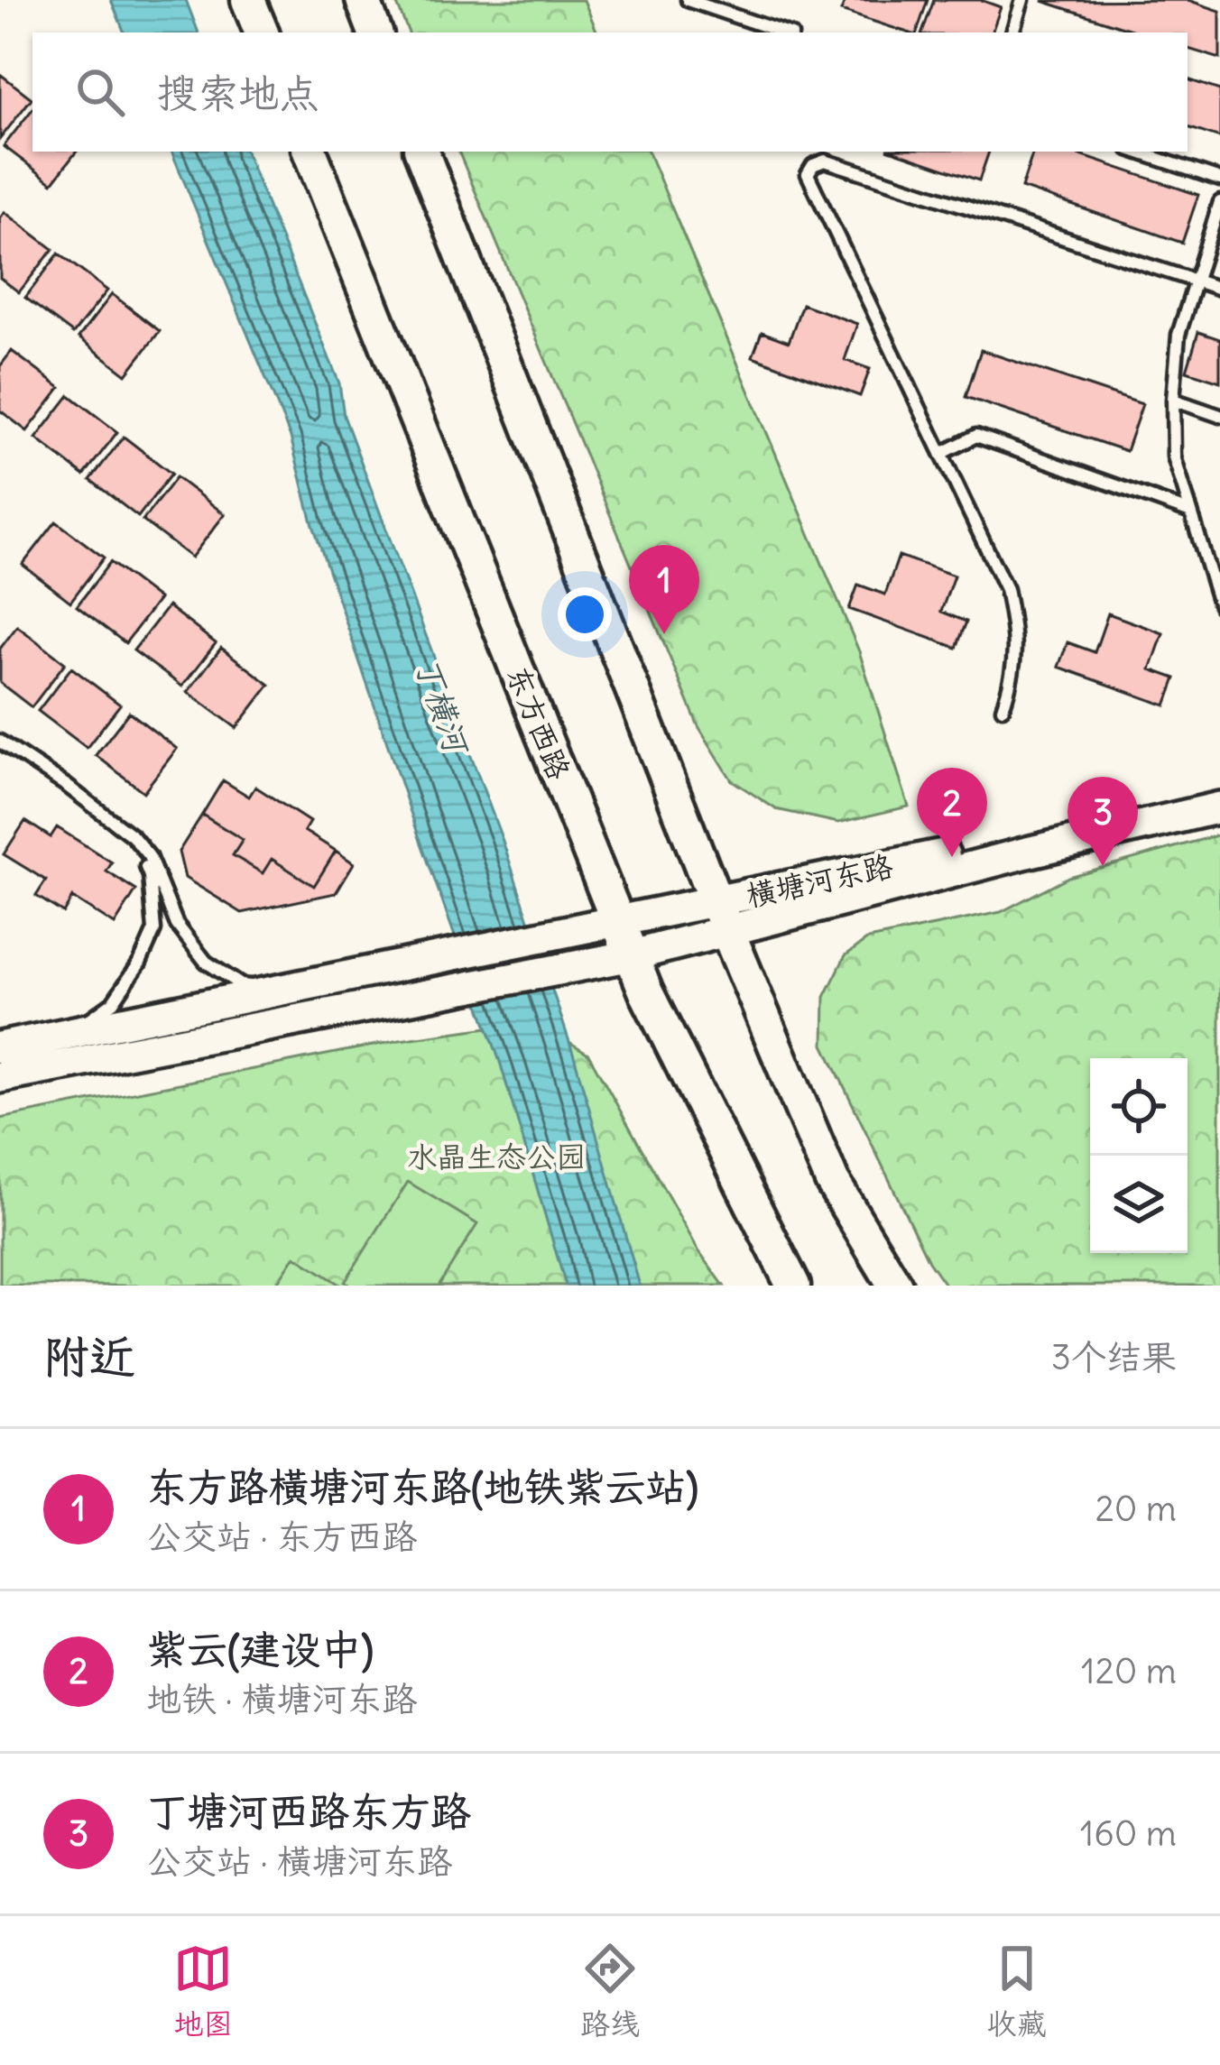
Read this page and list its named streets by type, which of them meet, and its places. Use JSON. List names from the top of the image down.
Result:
{
  "streets": {
    "main road": ["东方西路", "横塘河东路"]
  },
  "crossings": [
    ["东方西路", "横塘河东路"]
  ],
  "water": ["丁横河"],
  "parks": ["水晶生态公园"],
  "page": {
    "search": "搜索地点",
    "pins": ["1", "2", "3"],
    "heading": ["附近", "3个结果"],
    "list": [
      {
        "mark": "1",
        "name": "东方路横塘河东路(地铁紫云站)",
        "note": "公交站 · 东方西路",
        "value": "20 m"
      },
      {
        "mark": "2",
        "name": "紫云(建设中)",
        "note": "地铁 · 横塘河东路",
        "value": "120 m"
      },
      {
        "mark": "3",
        "name": "丁塘河西路东方路",
        "note": "公交站 · 横塘河东路",
        "value": "160 m"
      }
    ],
    "nav": ["地图", "路线", "收藏"]
  }
}
